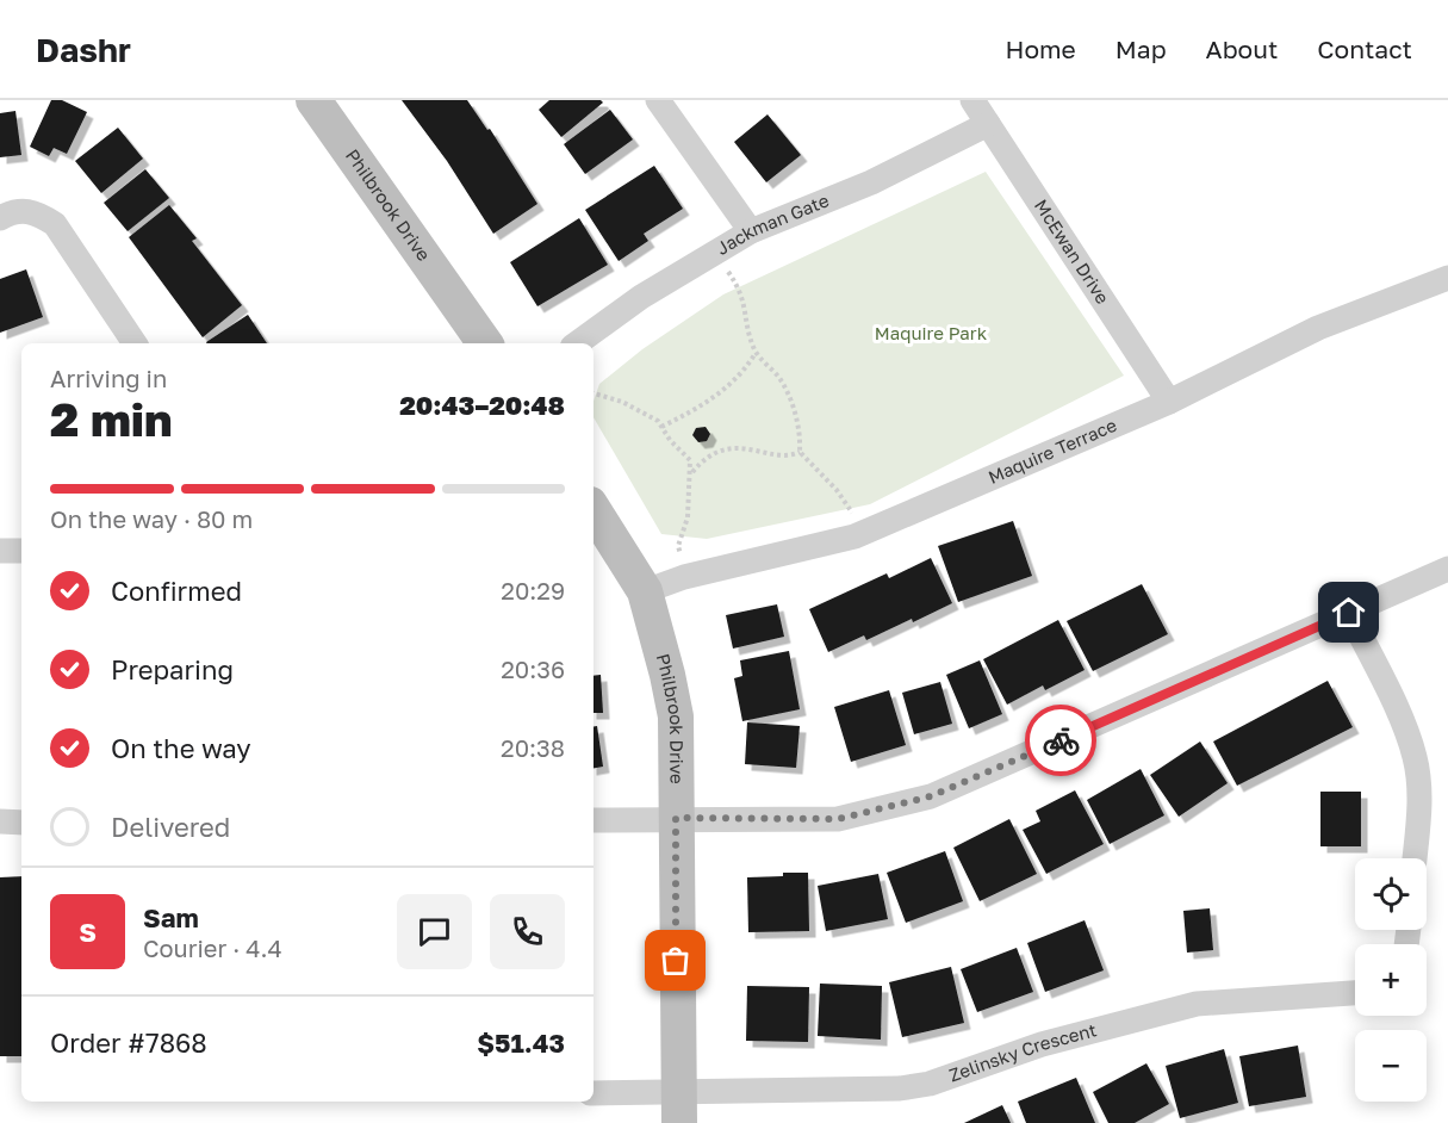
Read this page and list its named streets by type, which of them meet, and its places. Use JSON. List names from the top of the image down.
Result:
{
  "streets": {
    "street": [
      "Philbrook Drive",
      "Jackman Gate",
      "McEwan Drive",
      "Maquire Terrace",
      "Zelinsky Crescent"
    ]
  },
  "crossings": [
    ["Philbrook Drive", "Maquire Terrace"],
    ["Philbrook Drive", "Zelinsky Crescent"],
    ["Jackman Gate", "McEwan Drive"],
    ["McEwan Drive", "Maquire Terrace"]
  ],
  "parks": ["Maquire Park"],
  "page": {
    "header": "Dashr",
    "nav": [
      "Home",
      "Map",
      "About",
      "Contact"
    ],
    "heading": ["2 min", "Arriving in", "20:43–20:48"],
    "panel": [
      "Sam",
      "Courier · 4.4",
      "Order #7868",
      "$51.43"
    ],
    "bar": "On the way · 80 m",
    "list": [
      ["Confirmed", "20:29"],
      ["Preparing", "20:36"],
      ["On the way", "20:38"],
      "Delivered"
    ],
    "map_buttons": ["+", "−"],
    "round": "S"
  }
}
